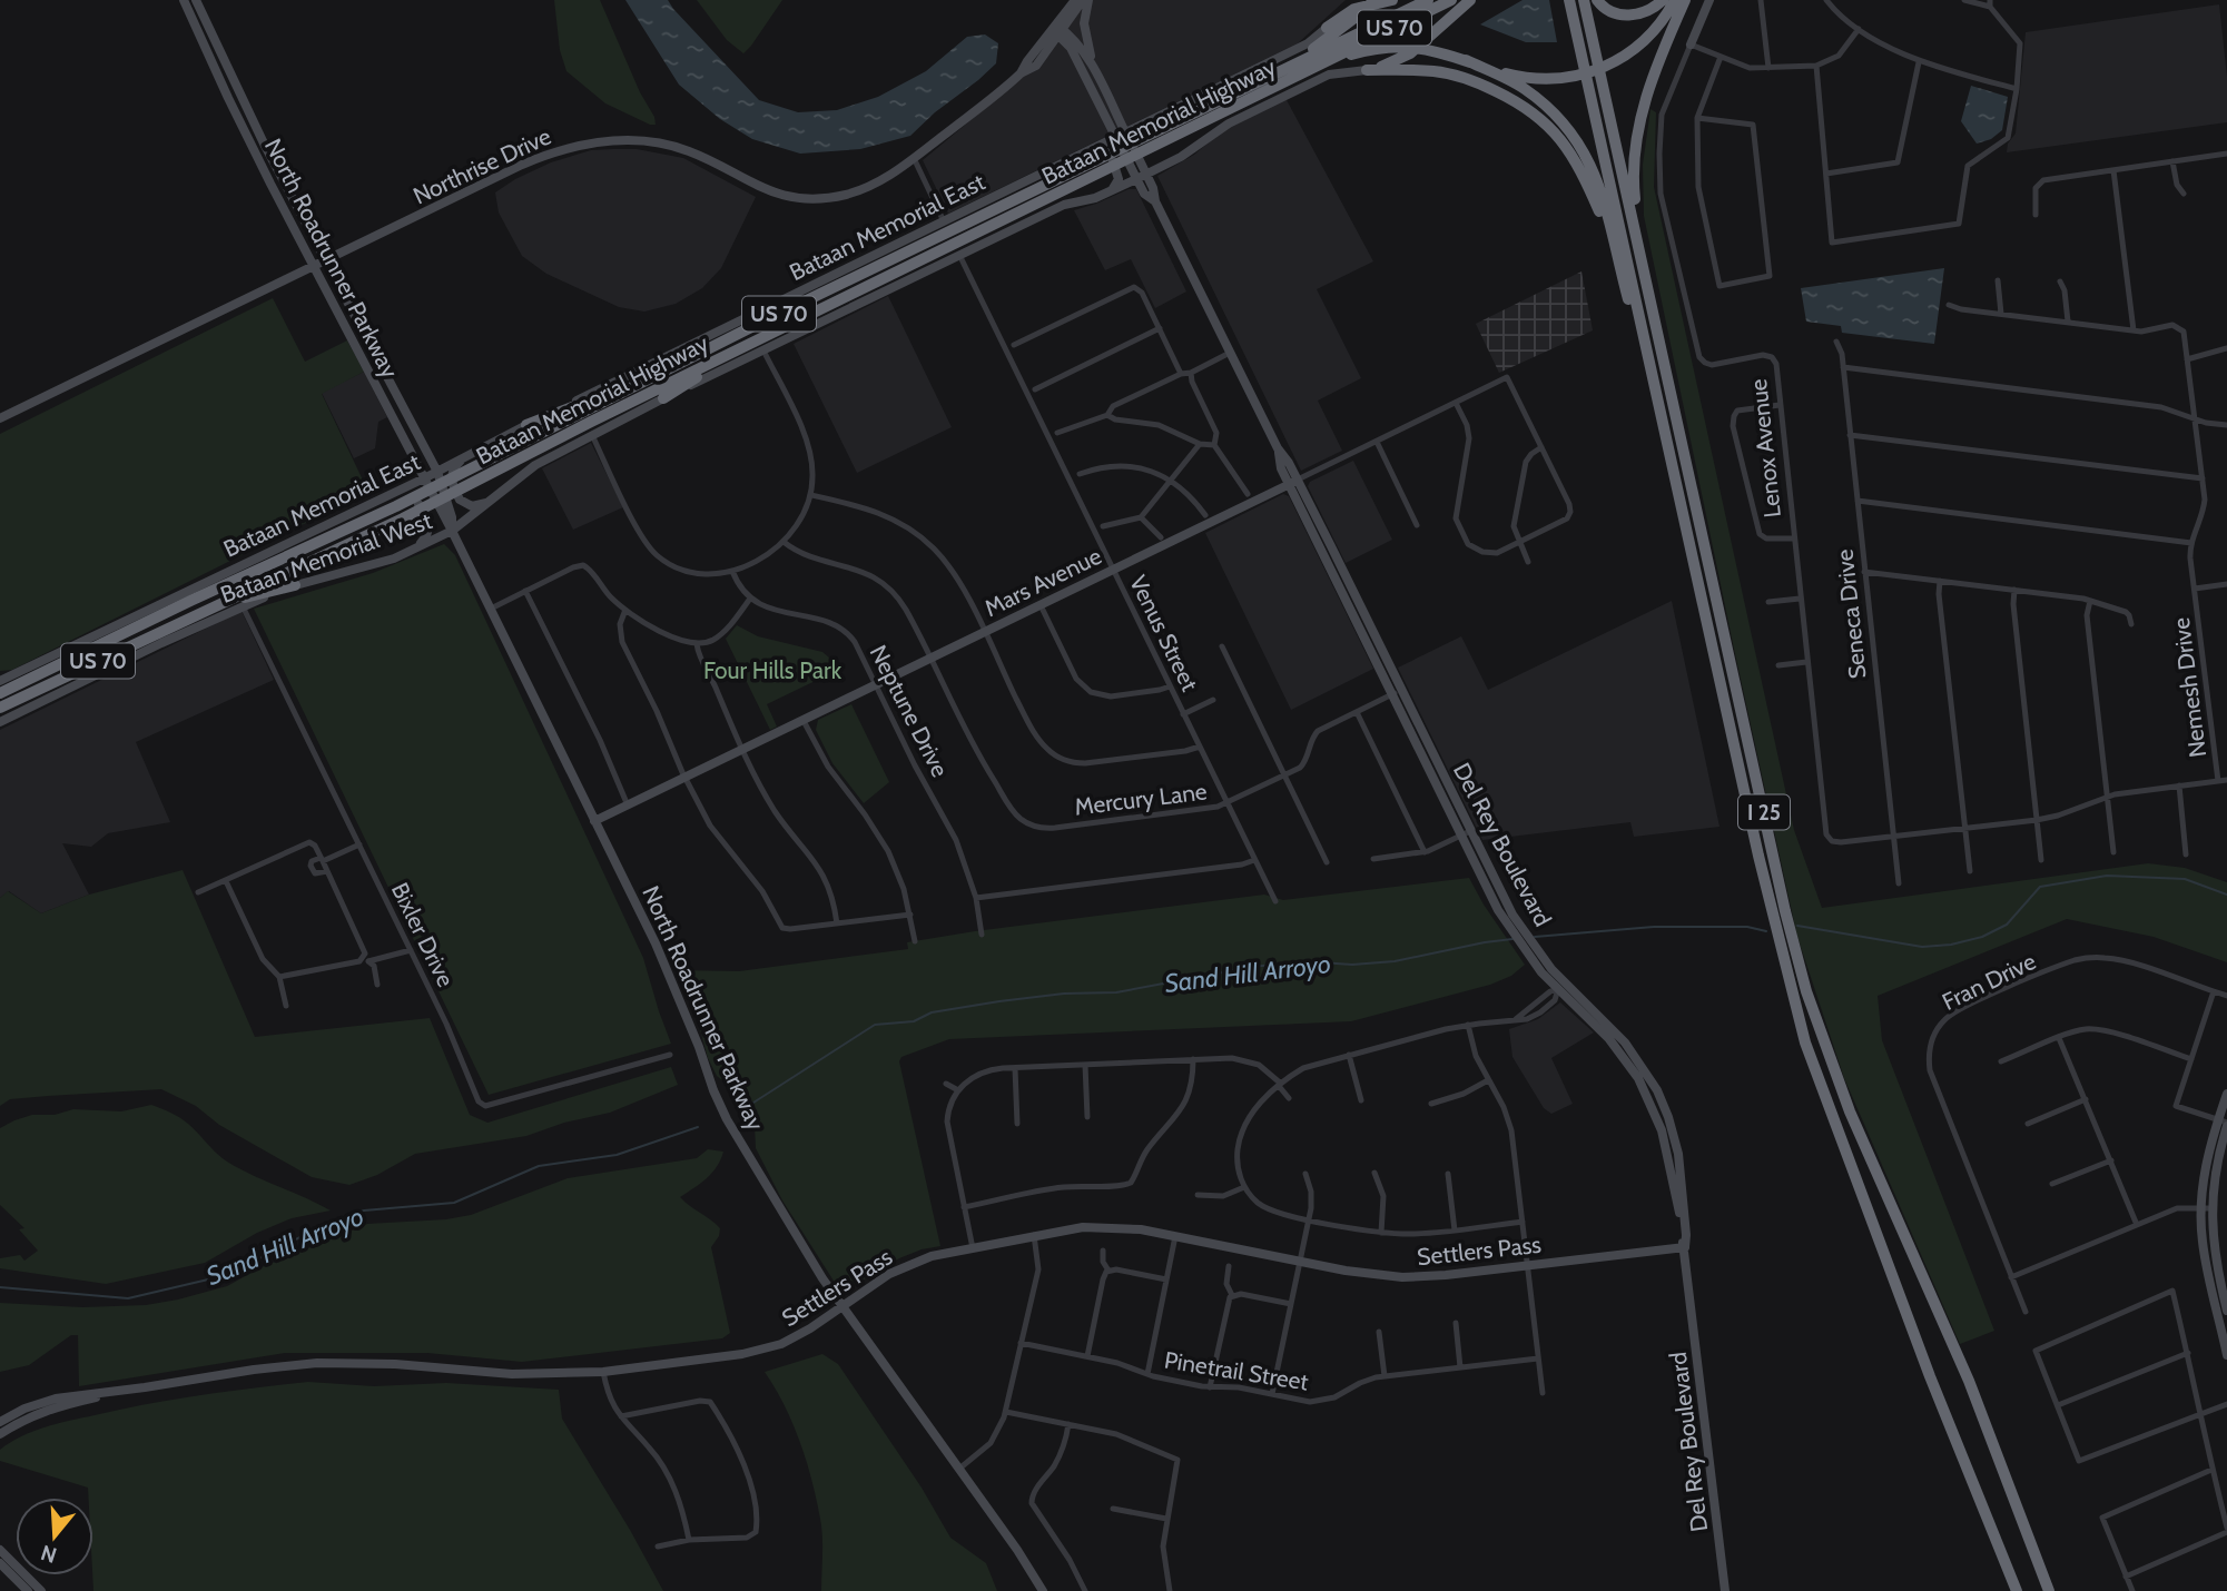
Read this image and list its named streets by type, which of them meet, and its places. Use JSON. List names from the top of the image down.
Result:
{
  "streets": {
    "highway": ["US 70", "Bataan Memorial Highway", "I 25"],
    "main road": [
      "Northrise Drive",
      "Bataan Memorial East",
      "North Roadrunner Parkway",
      "Lenox Avenue",
      "Bataan Memorial West",
      "Mars Avenue",
      "Del Rey Boulevard",
      "Settlers Pass"
    ],
    "street": [
      "Seneca Drive",
      "Venus Street",
      "Nemesh Drive",
      "Neptune Drive",
      "Mercury Lane",
      "Bixler Drive",
      "Fran Drive",
      "Pinetrail Street"
    ]
  },
  "crossings": [
    ["Bataan Memorial Highway", "Bataan Memorial East"],
    ["Northrise Drive", "North Roadrunner Parkway"],
    ["Northrise Drive", "Del Rey Boulevard"],
    ["Bataan Memorial East", "North Roadrunner Parkway"],
    ["Bataan Memorial East", "Del Rey Boulevard"],
    ["North Roadrunner Parkway", "Bataan Memorial West"],
    ["North Roadrunner Parkway", "Mars Avenue"],
    ["North Roadrunner Parkway", "Settlers Pass"],
    ["Lenox Avenue", "Seneca Drive"],
    ["Bataan Memorial West", "Venus Street"],
    ["Bataan Memorial West", "Mercury Lane"],
    ["Bataan Memorial West", "Del Rey Boulevard"],
    ["Bataan Memorial West", "Bixler Drive"],
    ["Mars Avenue", "Venus Street"],
    ["Mars Avenue", "Neptune Drive"],
    ["Mars Avenue", "Mercury Lane"],
    ["Mars Avenue", "Del Rey Boulevard"],
    ["Venus Street", "Mercury Lane"],
    ["Mercury Lane", "Del Rey Boulevard"],
    ["Del Rey Boulevard", "Settlers Pass"]
  ],
  "water": ["Sand Hill Arroyo"],
  "parks": ["Four Hills Park"],
  "north": "bottom"
}
